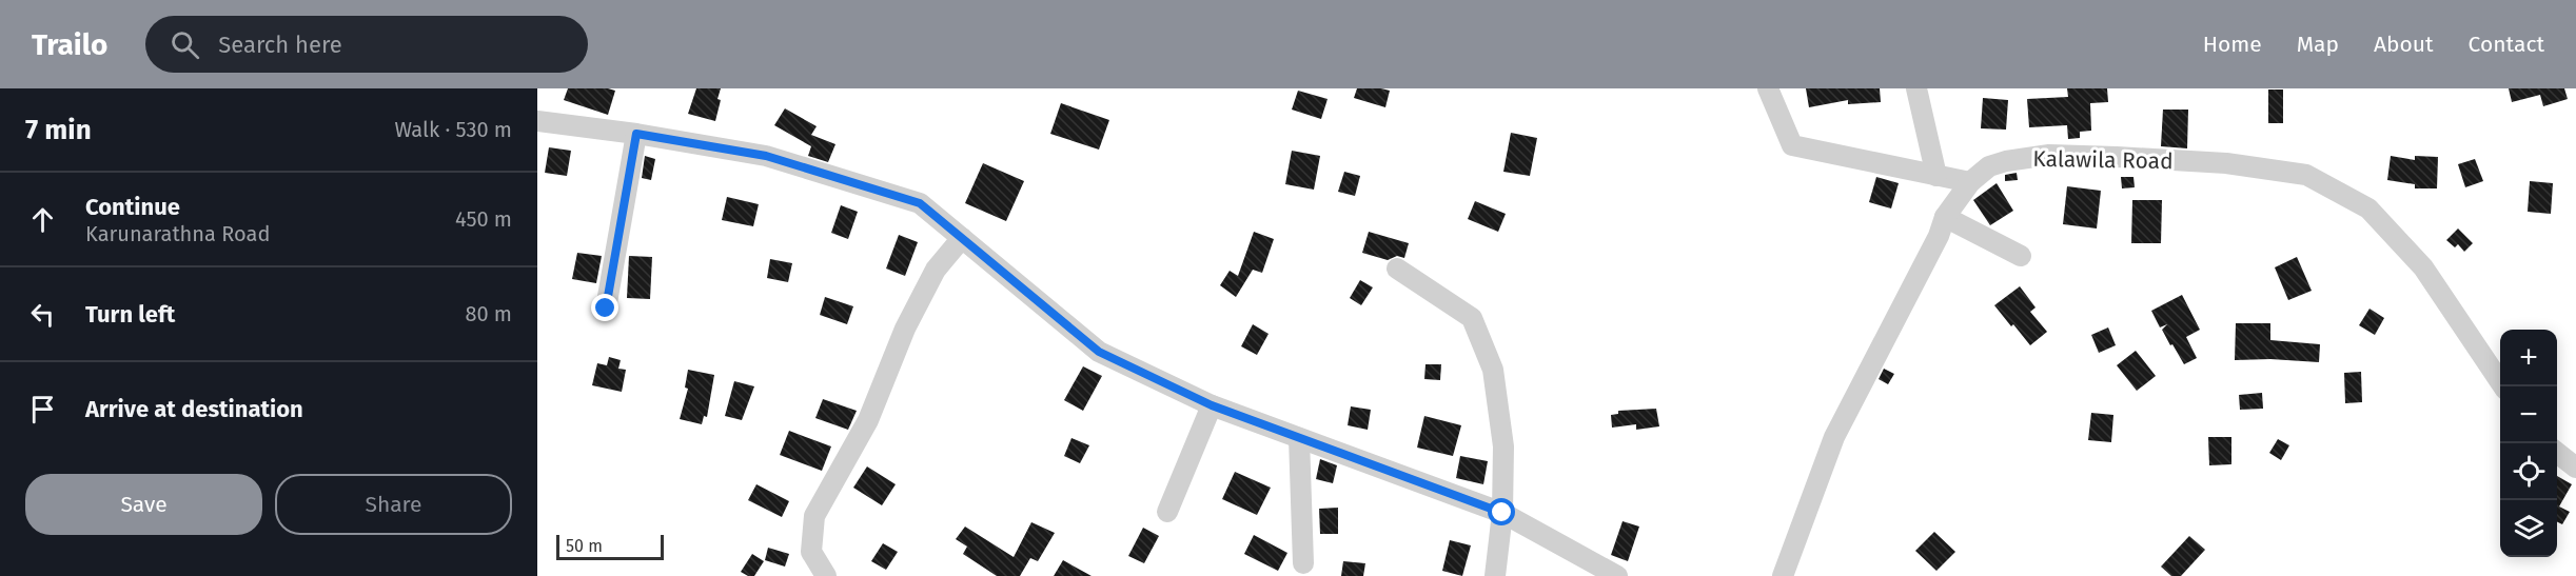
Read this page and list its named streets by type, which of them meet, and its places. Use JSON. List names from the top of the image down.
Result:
{
  "streets": {
    "street": ["Kalawila Road"]
  },
  "scale_bar": "50 m",
  "page": {
    "header": "Trailo",
    "search": "Search here",
    "nav": [
      "Home",
      "Map",
      "About",
      "Contact"
    ],
    "heading": ["7 min", "Walk · 530 m"],
    "list": [
      ["Continue", "Karunarathna Road", "450 m"],
      ["Turn left", "80 m"],
      "Arrive at destination"
    ],
    "map_buttons": ["+", "−"],
    "buttons": ["Save", "Share"],
    "scale": "50 m"
  }
}
